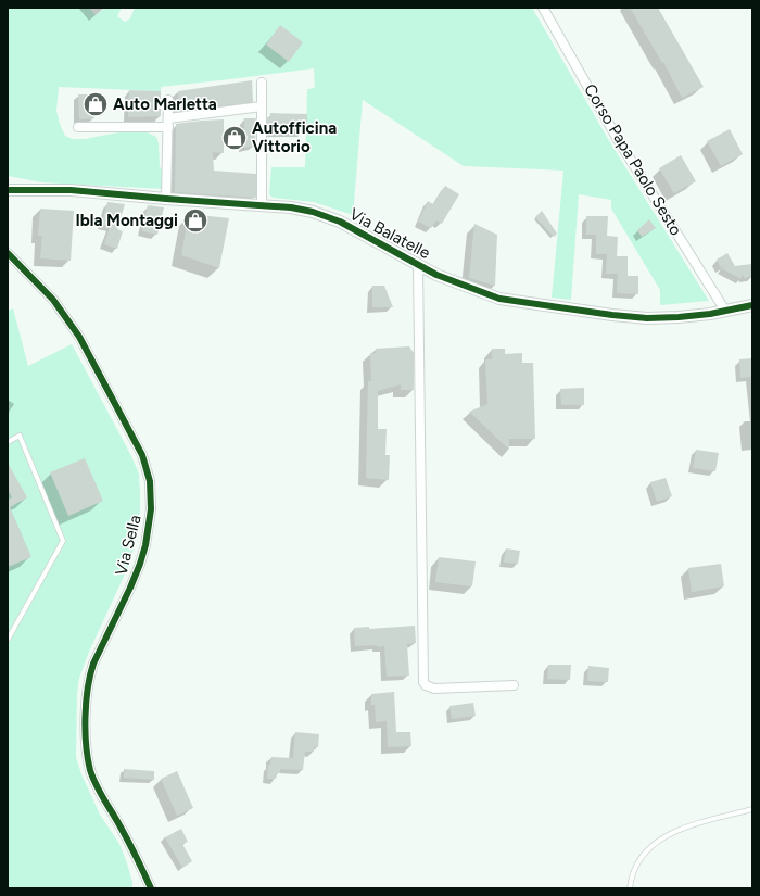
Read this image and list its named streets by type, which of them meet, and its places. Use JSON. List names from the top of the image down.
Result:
{
  "streets": {
    "street": ["Corso Papa Paolo Sesto", "Via Balatelle", "Via Sella"]
  },
  "crossings": [
    ["Corso Papa Paolo Sesto", "Via Balatelle"]
  ],
  "places": {
    "shop": ["Auto Marletta", "Autofficina Vittorio", "Ibla Montaggi"]
  }
}
